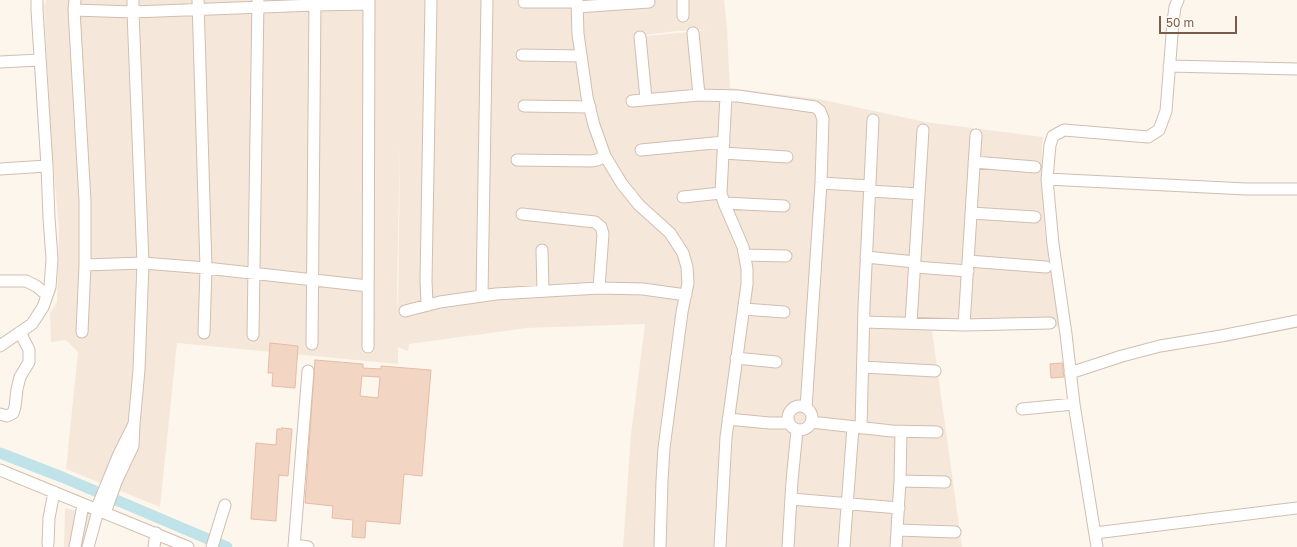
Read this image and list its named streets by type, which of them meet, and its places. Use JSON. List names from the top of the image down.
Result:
{
  "scale_bar": "50 m"
}
